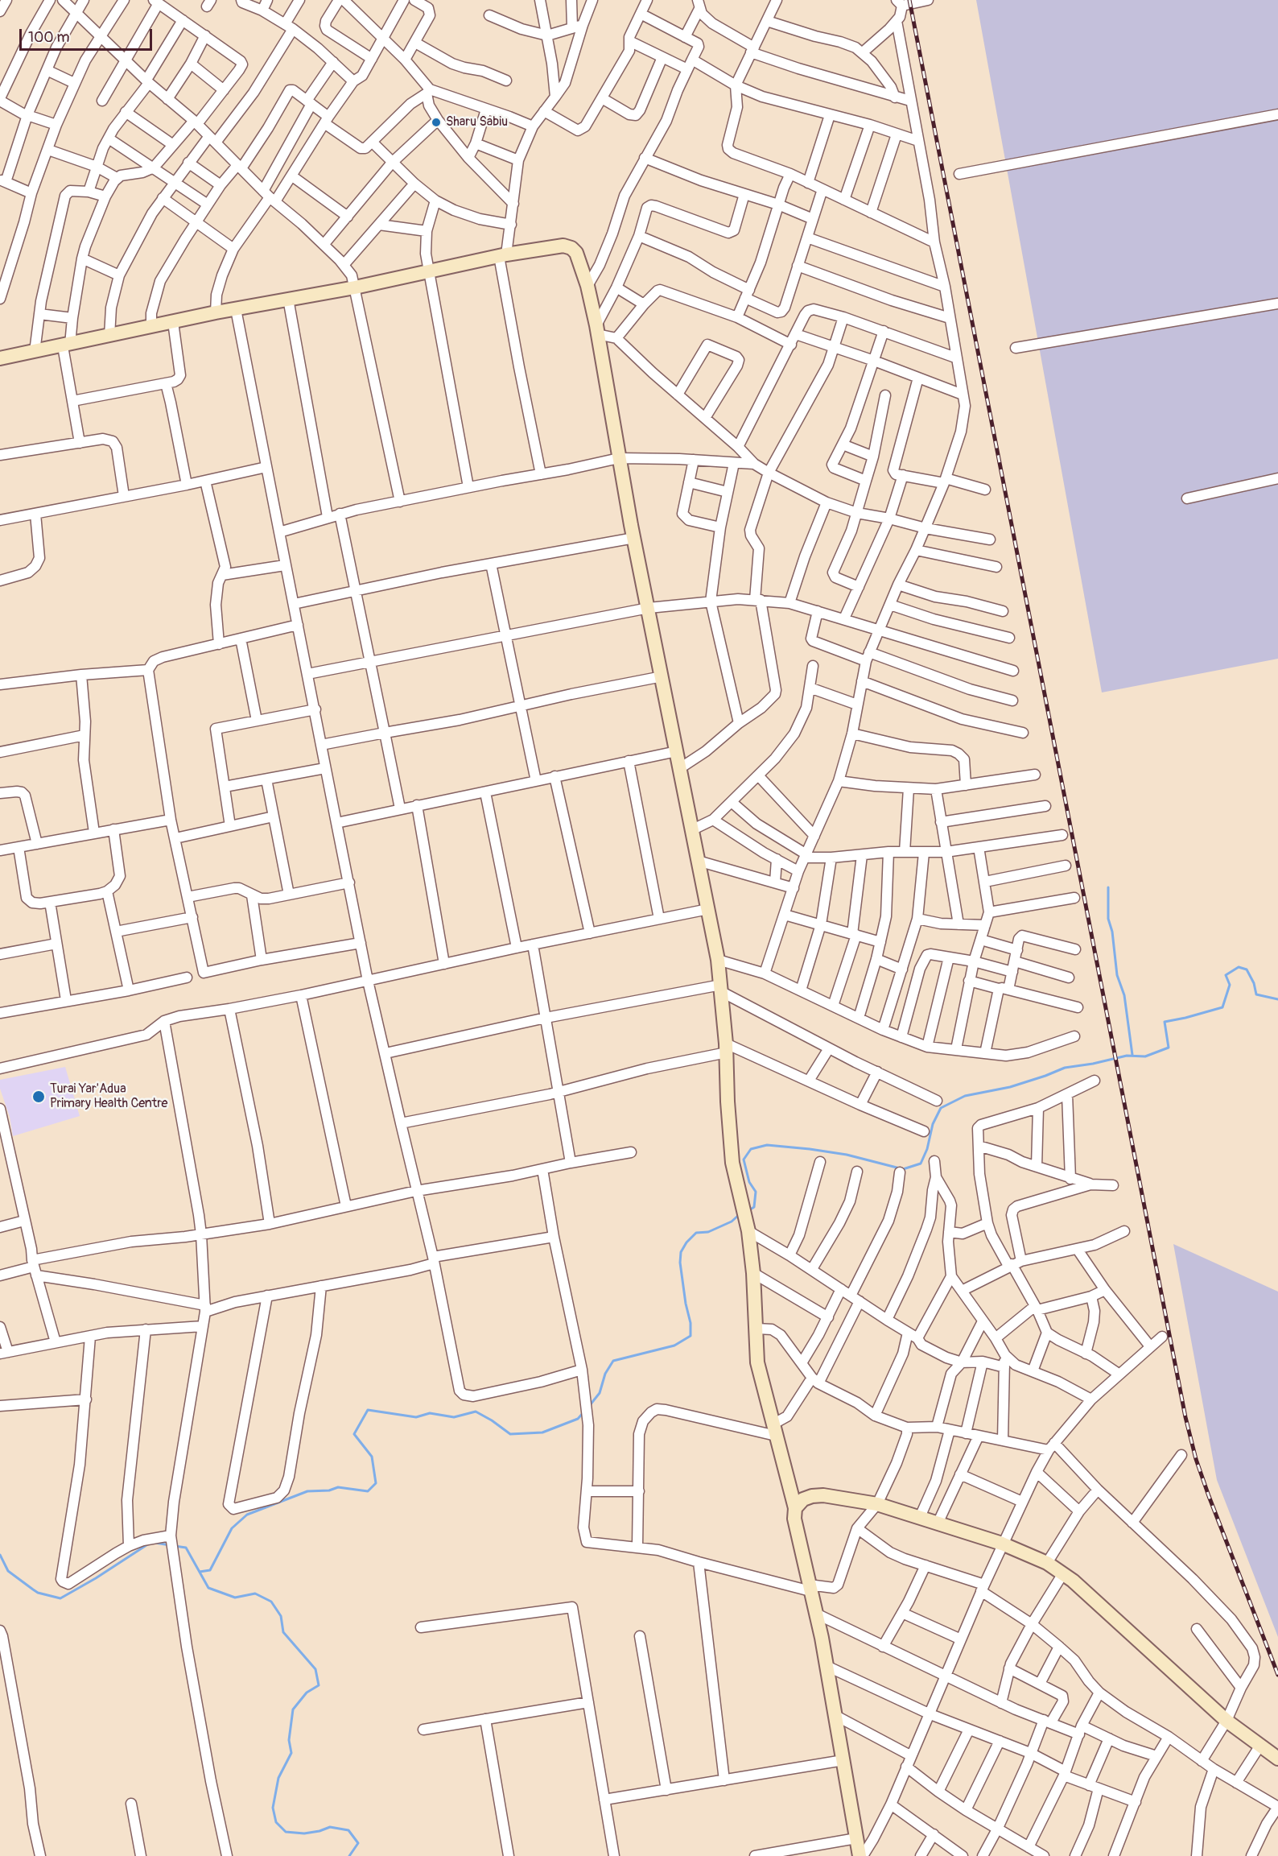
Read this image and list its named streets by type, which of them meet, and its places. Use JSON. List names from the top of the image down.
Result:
{
  "places": ["Sharu Sabiu", "Turai Yar'Adua Primary Health Centre"],
  "scale_bar": "100 m"
}
